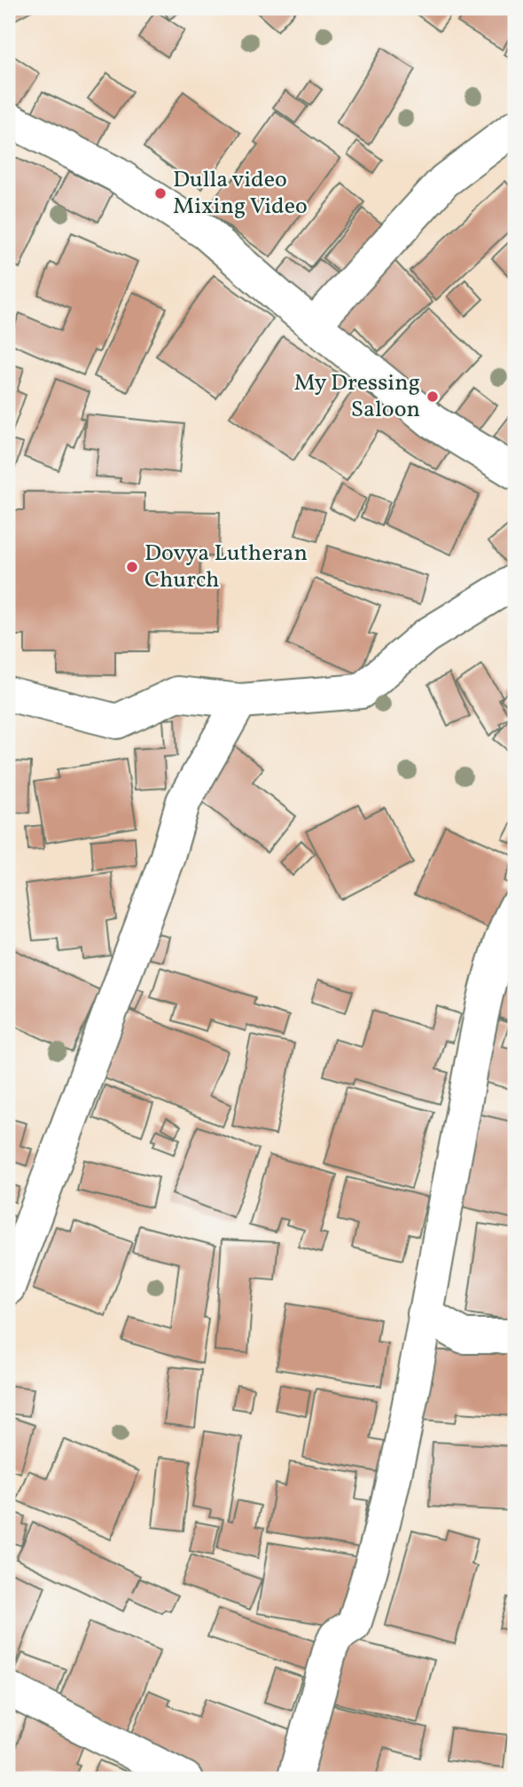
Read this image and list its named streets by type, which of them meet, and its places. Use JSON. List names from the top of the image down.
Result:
{
  "places": ["Dulla video Mixing Video", "My Dressing Saloon", "Dovya Lutheran Church"]
}
